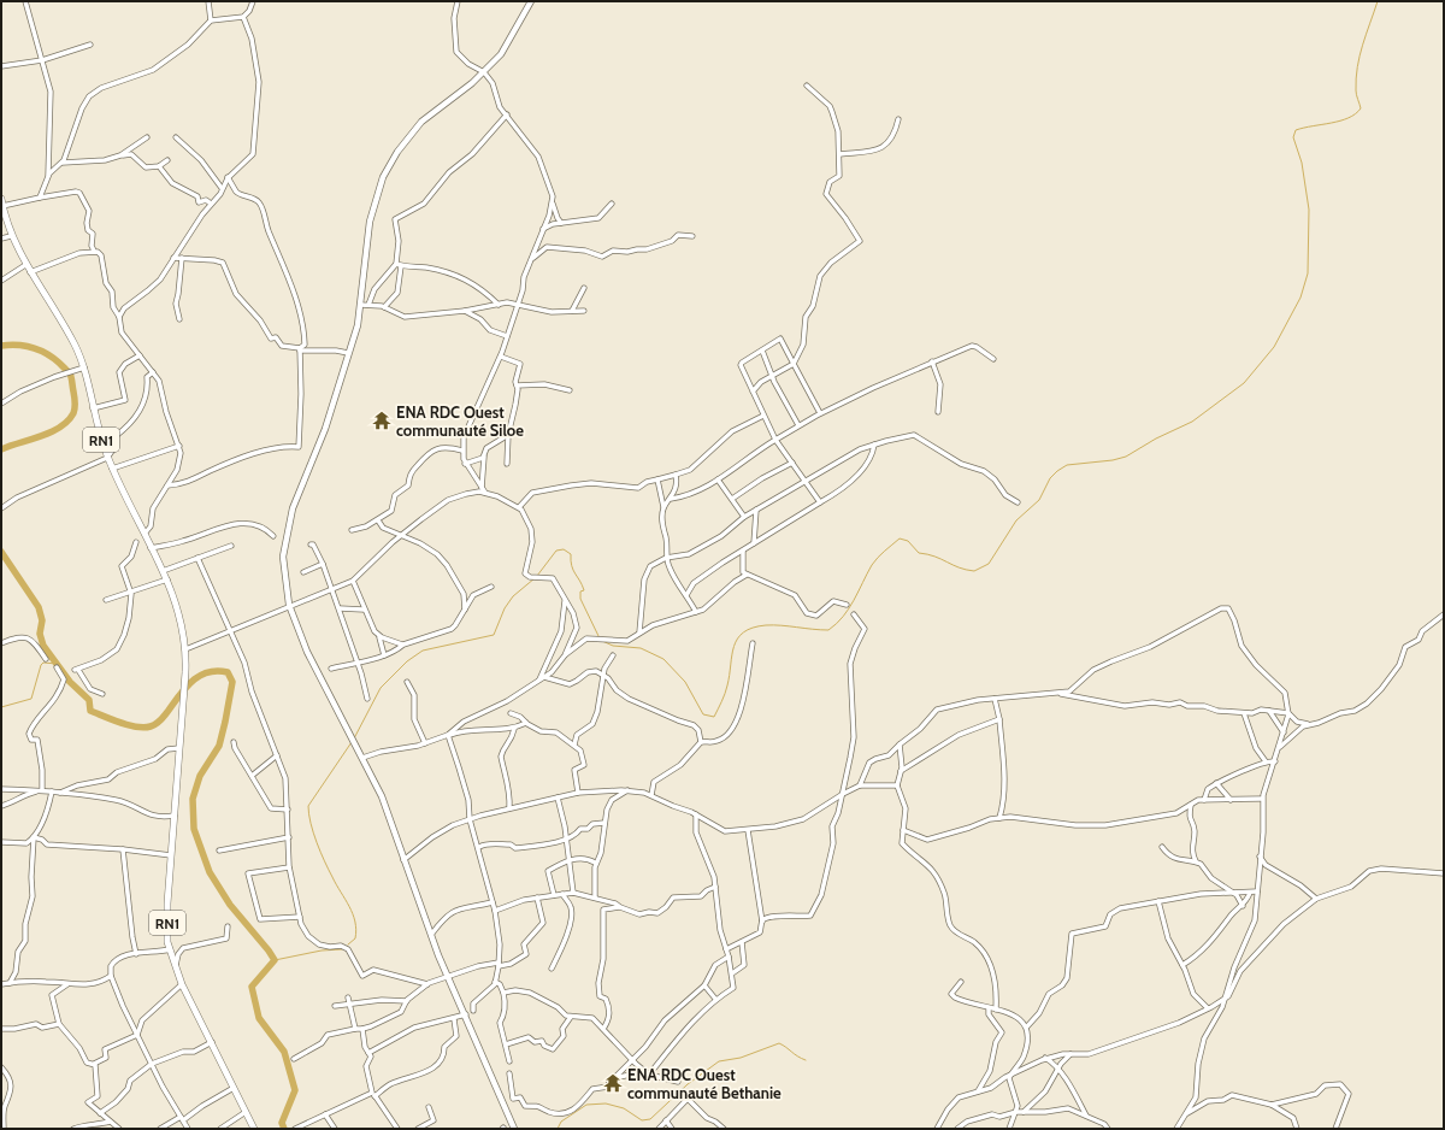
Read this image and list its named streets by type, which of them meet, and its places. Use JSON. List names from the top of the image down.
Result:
{
  "streets": {
    "highway": ["RN1"]
  },
  "places": {
    "temple": ["ENA RDC Ouest communauté Siloe", "ENA RDC Ouest communauté Bethanie"]
  }
}
